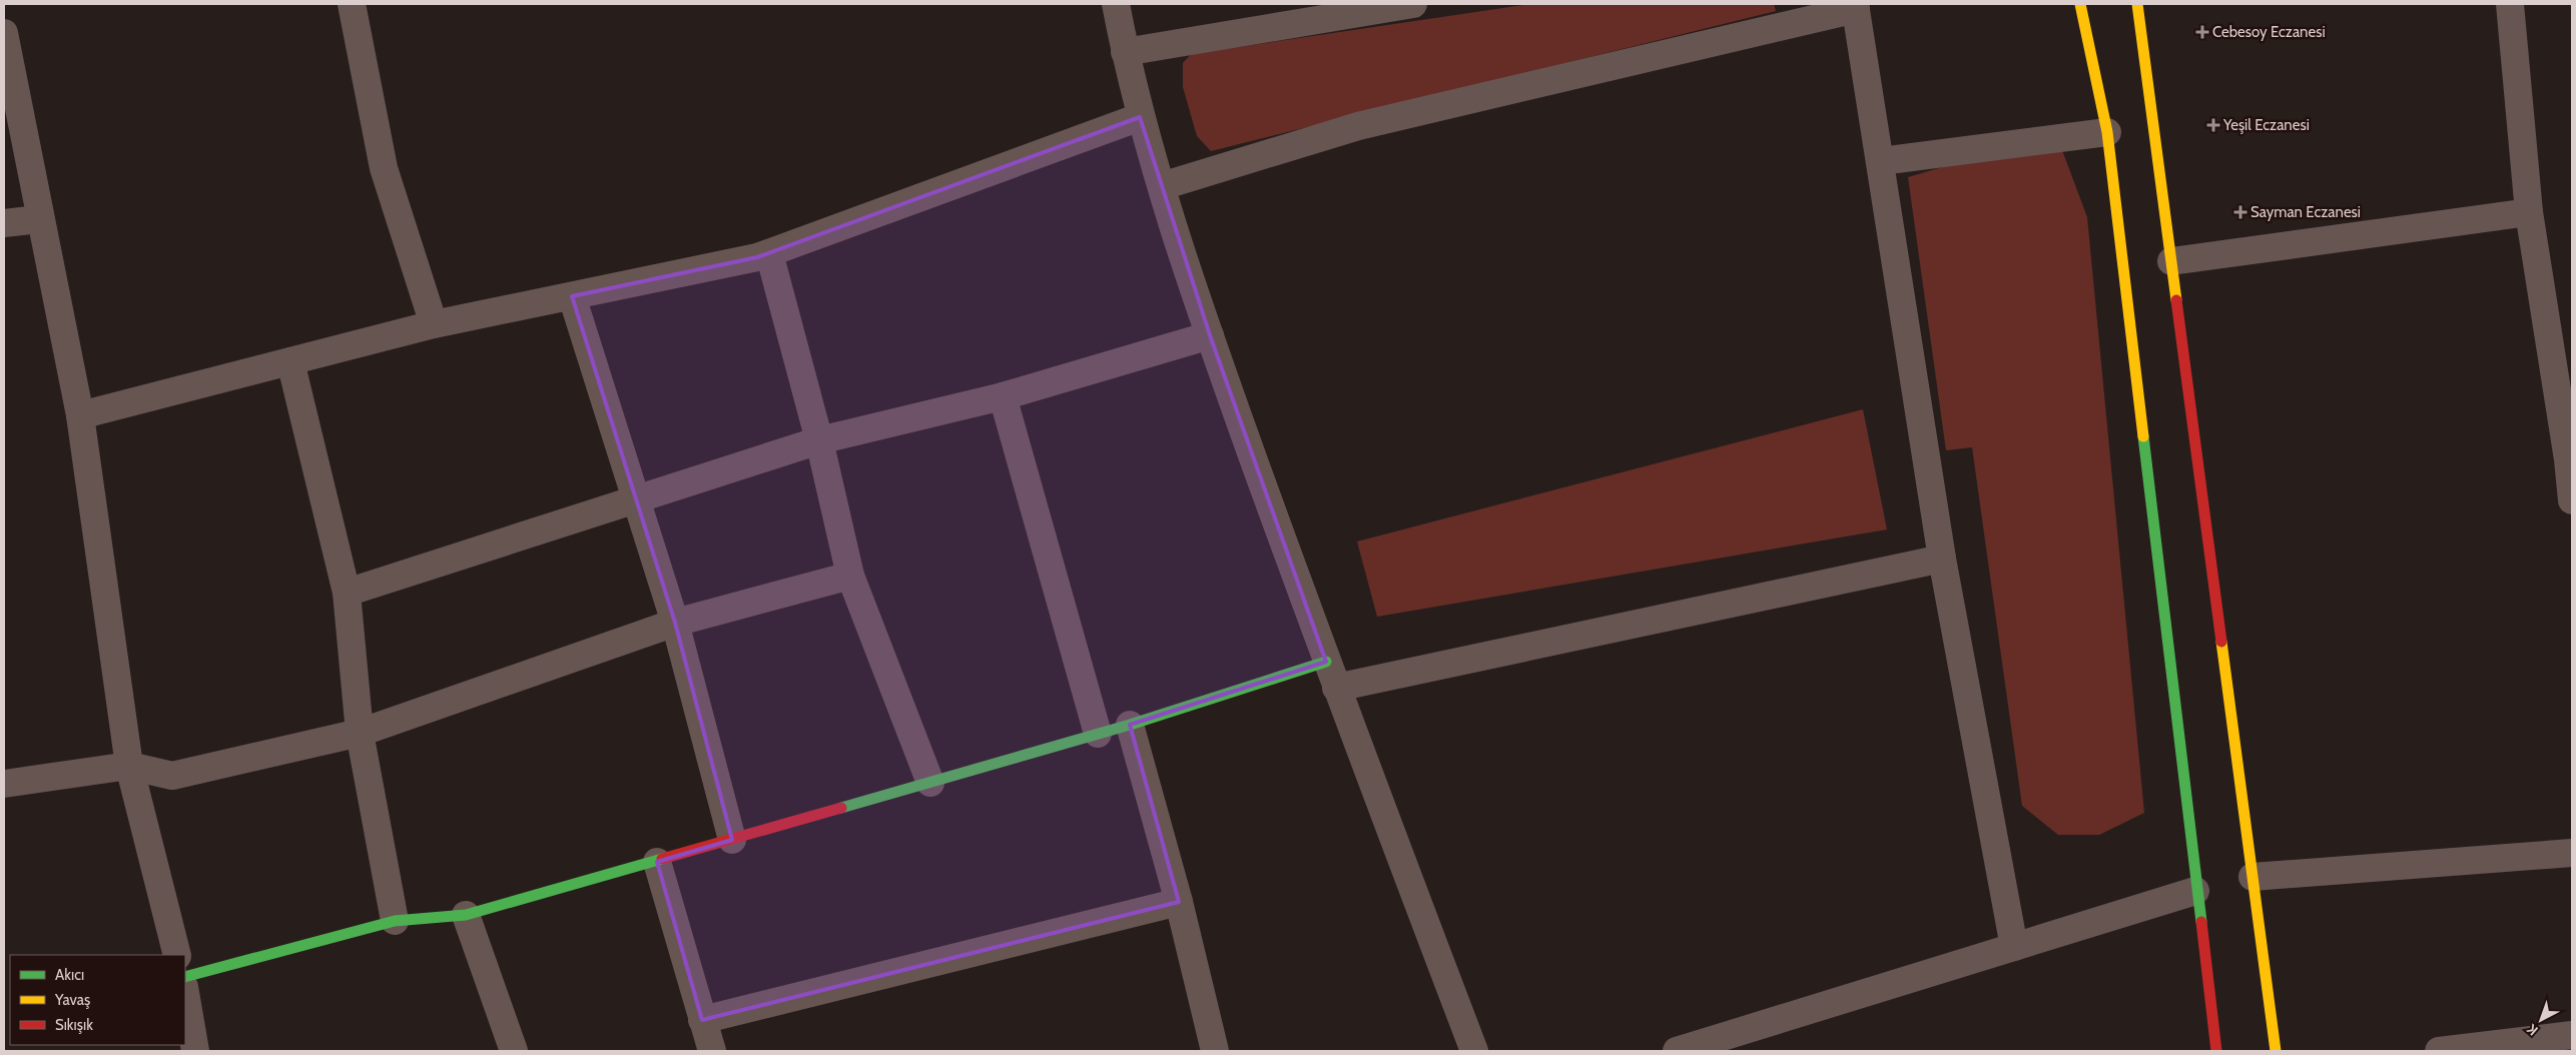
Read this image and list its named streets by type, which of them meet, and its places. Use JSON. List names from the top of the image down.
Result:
{
  "places": {
    "health": ["Cebesoy Eczanesi", "Yeşil Eczanesi", "Sayman Eczanesi"]
  },
  "legend": ["Akıcı", "Yavaş", "Sıkışık"],
  "north": "bottom left"
}
